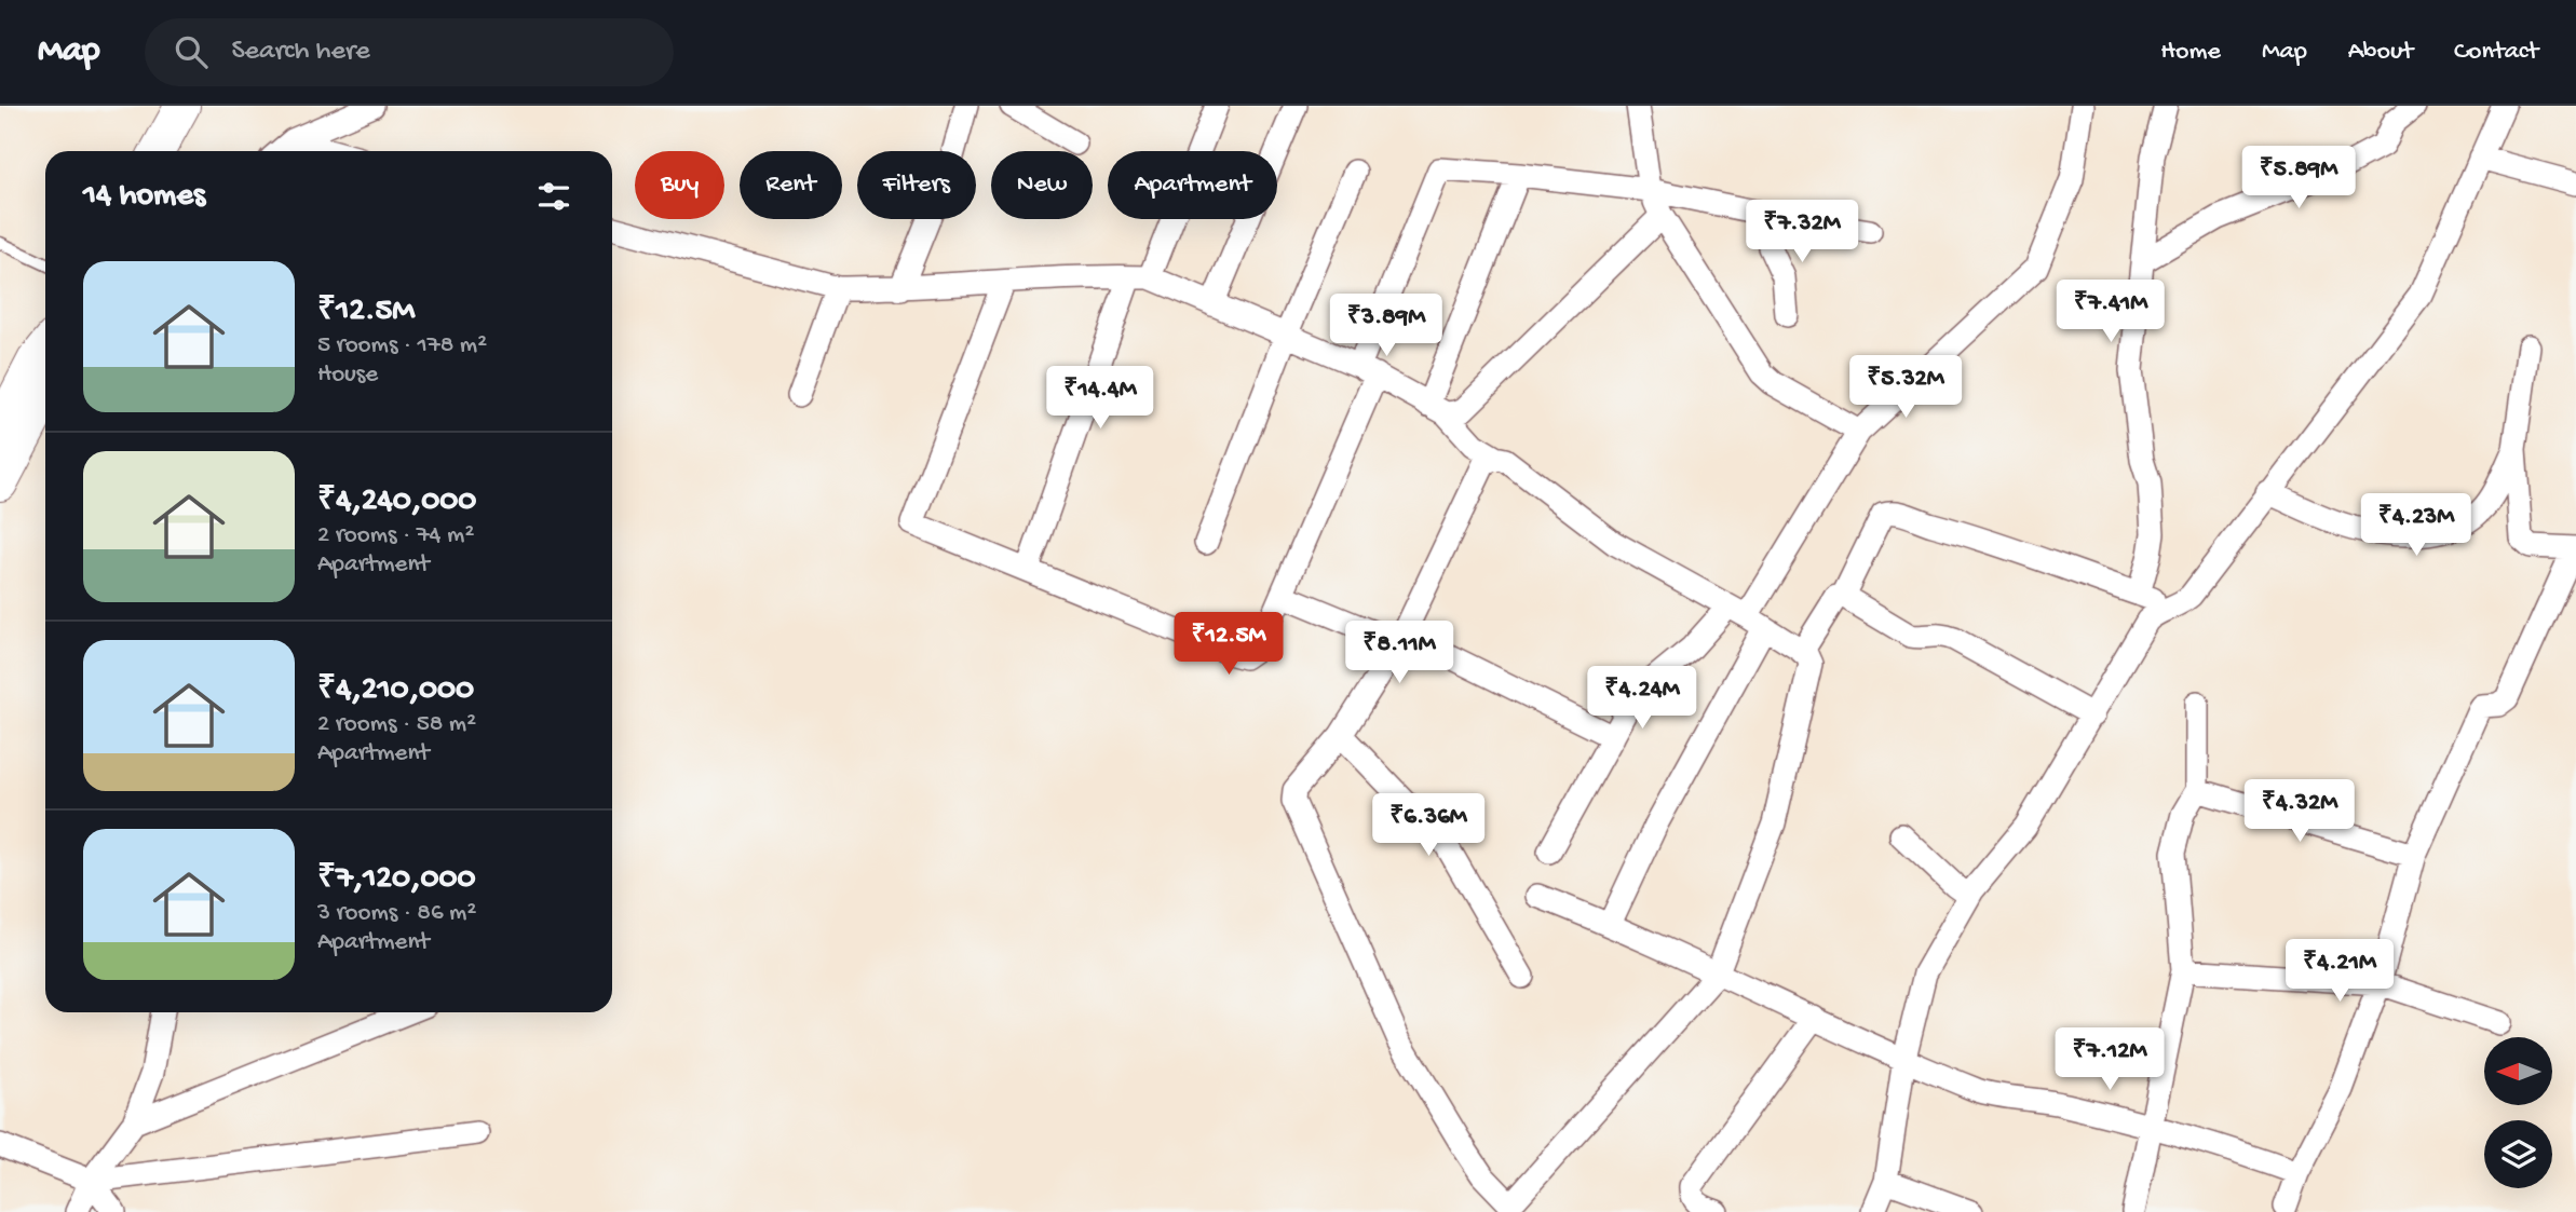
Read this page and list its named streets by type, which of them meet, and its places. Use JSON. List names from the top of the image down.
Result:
{
  "north": "left",
  "page": {
    "header": "Map",
    "search": "Search here",
    "nav": [
      "Home",
      "Map",
      "About",
      "Contact"
    ],
    "price": [
      "₹5.89M",
      "₹7.32M",
      "₹7.41M",
      "₹3.89M",
      "₹5.32M",
      "₹14.4M",
      "₹4.23M",
      "₹12.5M",
      "₹8.11M",
      "₹4.24M",
      "₹4.32M",
      "₹6.36M",
      "₹4.21M",
      "₹7.12M"
    ],
    "chip": [
      "Buy",
      "Rent",
      "Filters",
      "New",
      "Apartment"
    ],
    "heading": "14 homes",
    "list": [
      {
        "name": "₹12.5M",
        "note": "5 rooms · 178 m² · House"
      },
      {
        "name": "₹4,240,000",
        "note": "2 rooms · 74 m² · Apartment"
      },
      {
        "name": "₹4,210,000",
        "note": "2 rooms · 58 m² · Apartment"
      },
      {
        "name": "₹7,120,000",
        "note": "3 rooms · 86 m² · Apartment"
      }
    ]
  }
}
